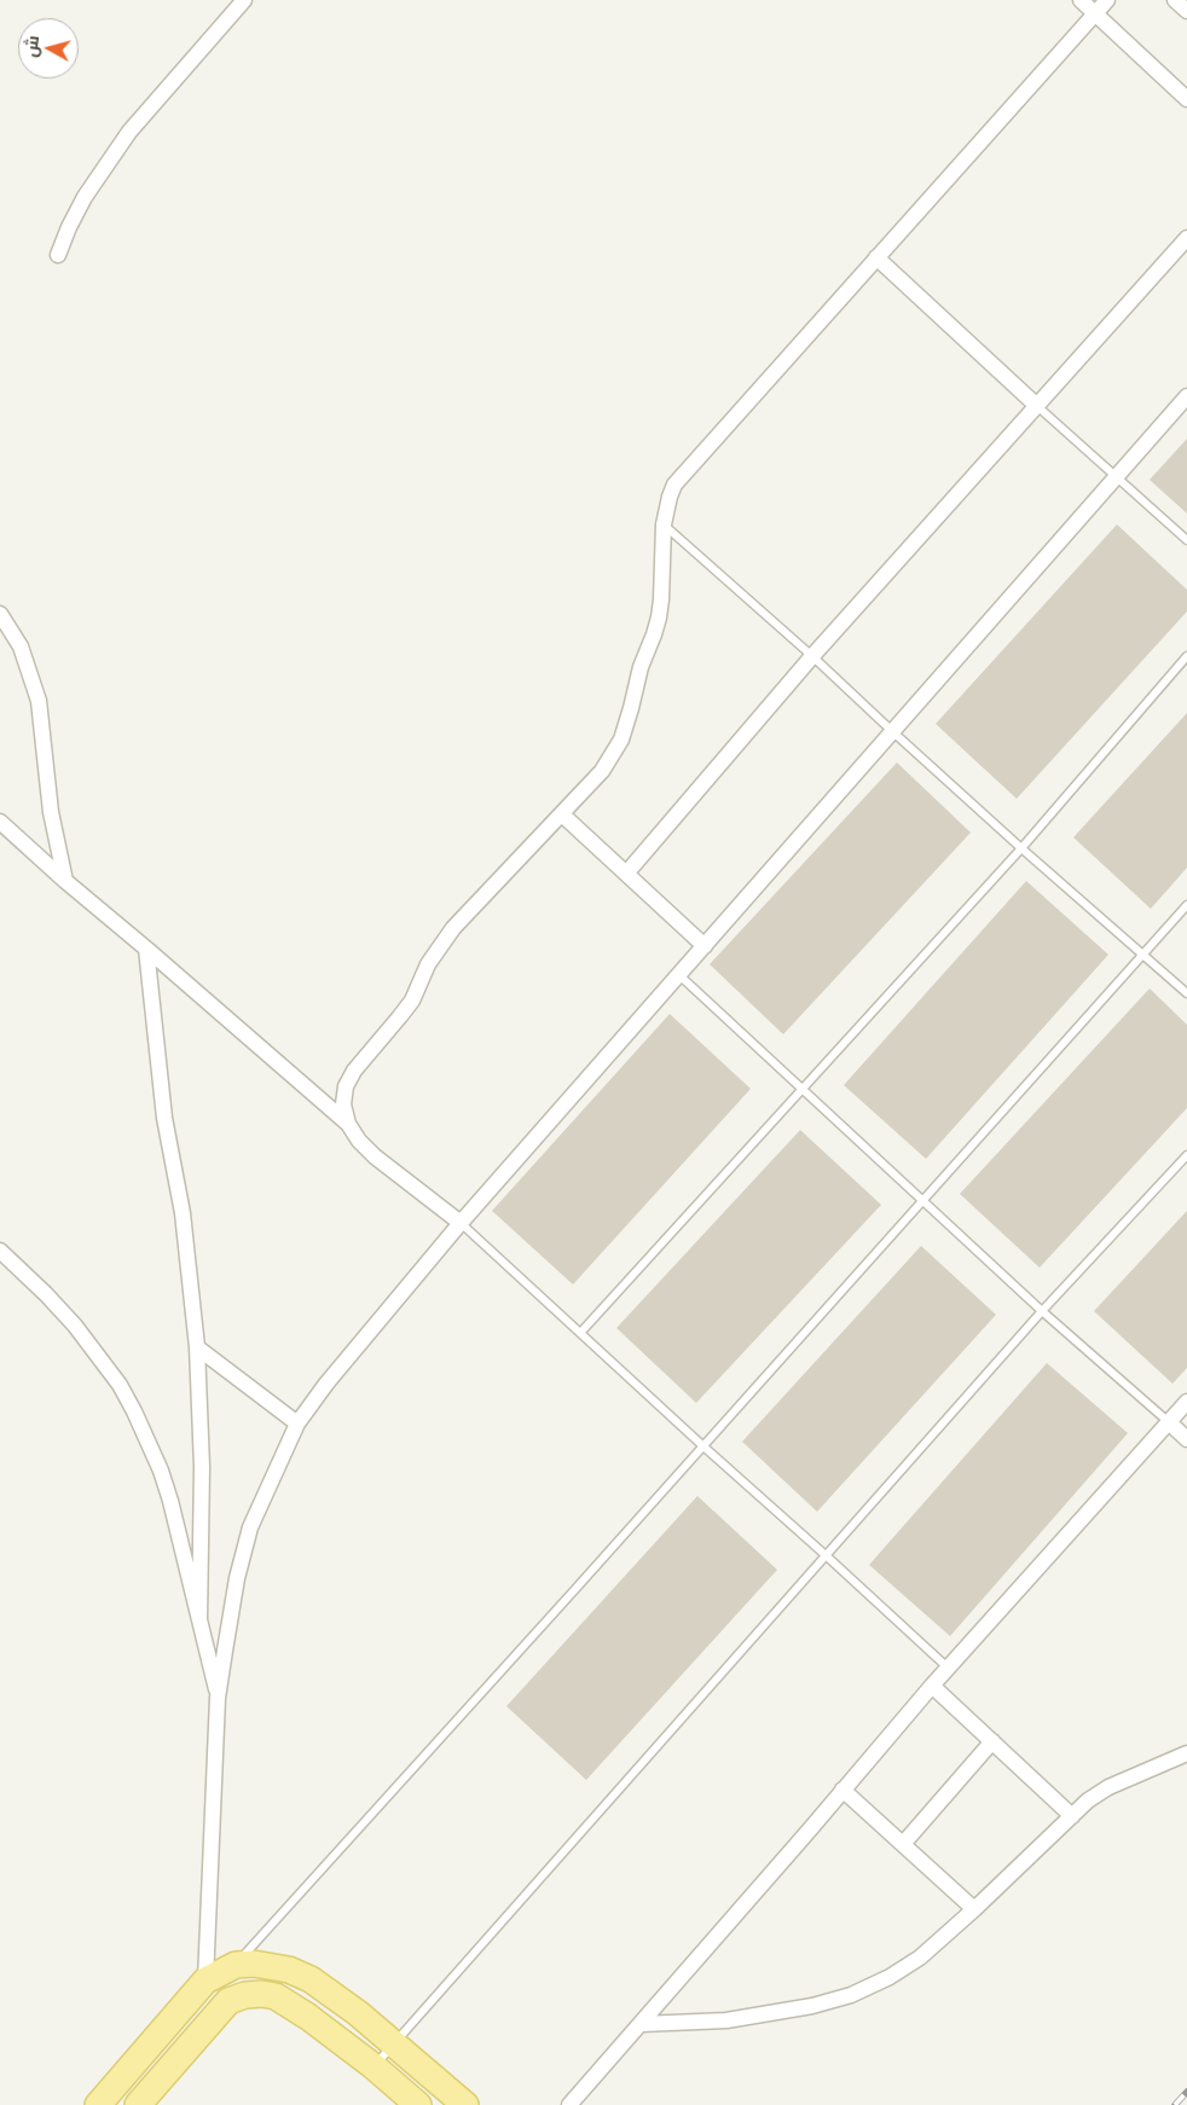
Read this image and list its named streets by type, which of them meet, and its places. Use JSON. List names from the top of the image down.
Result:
{
  "north": "left"
}
